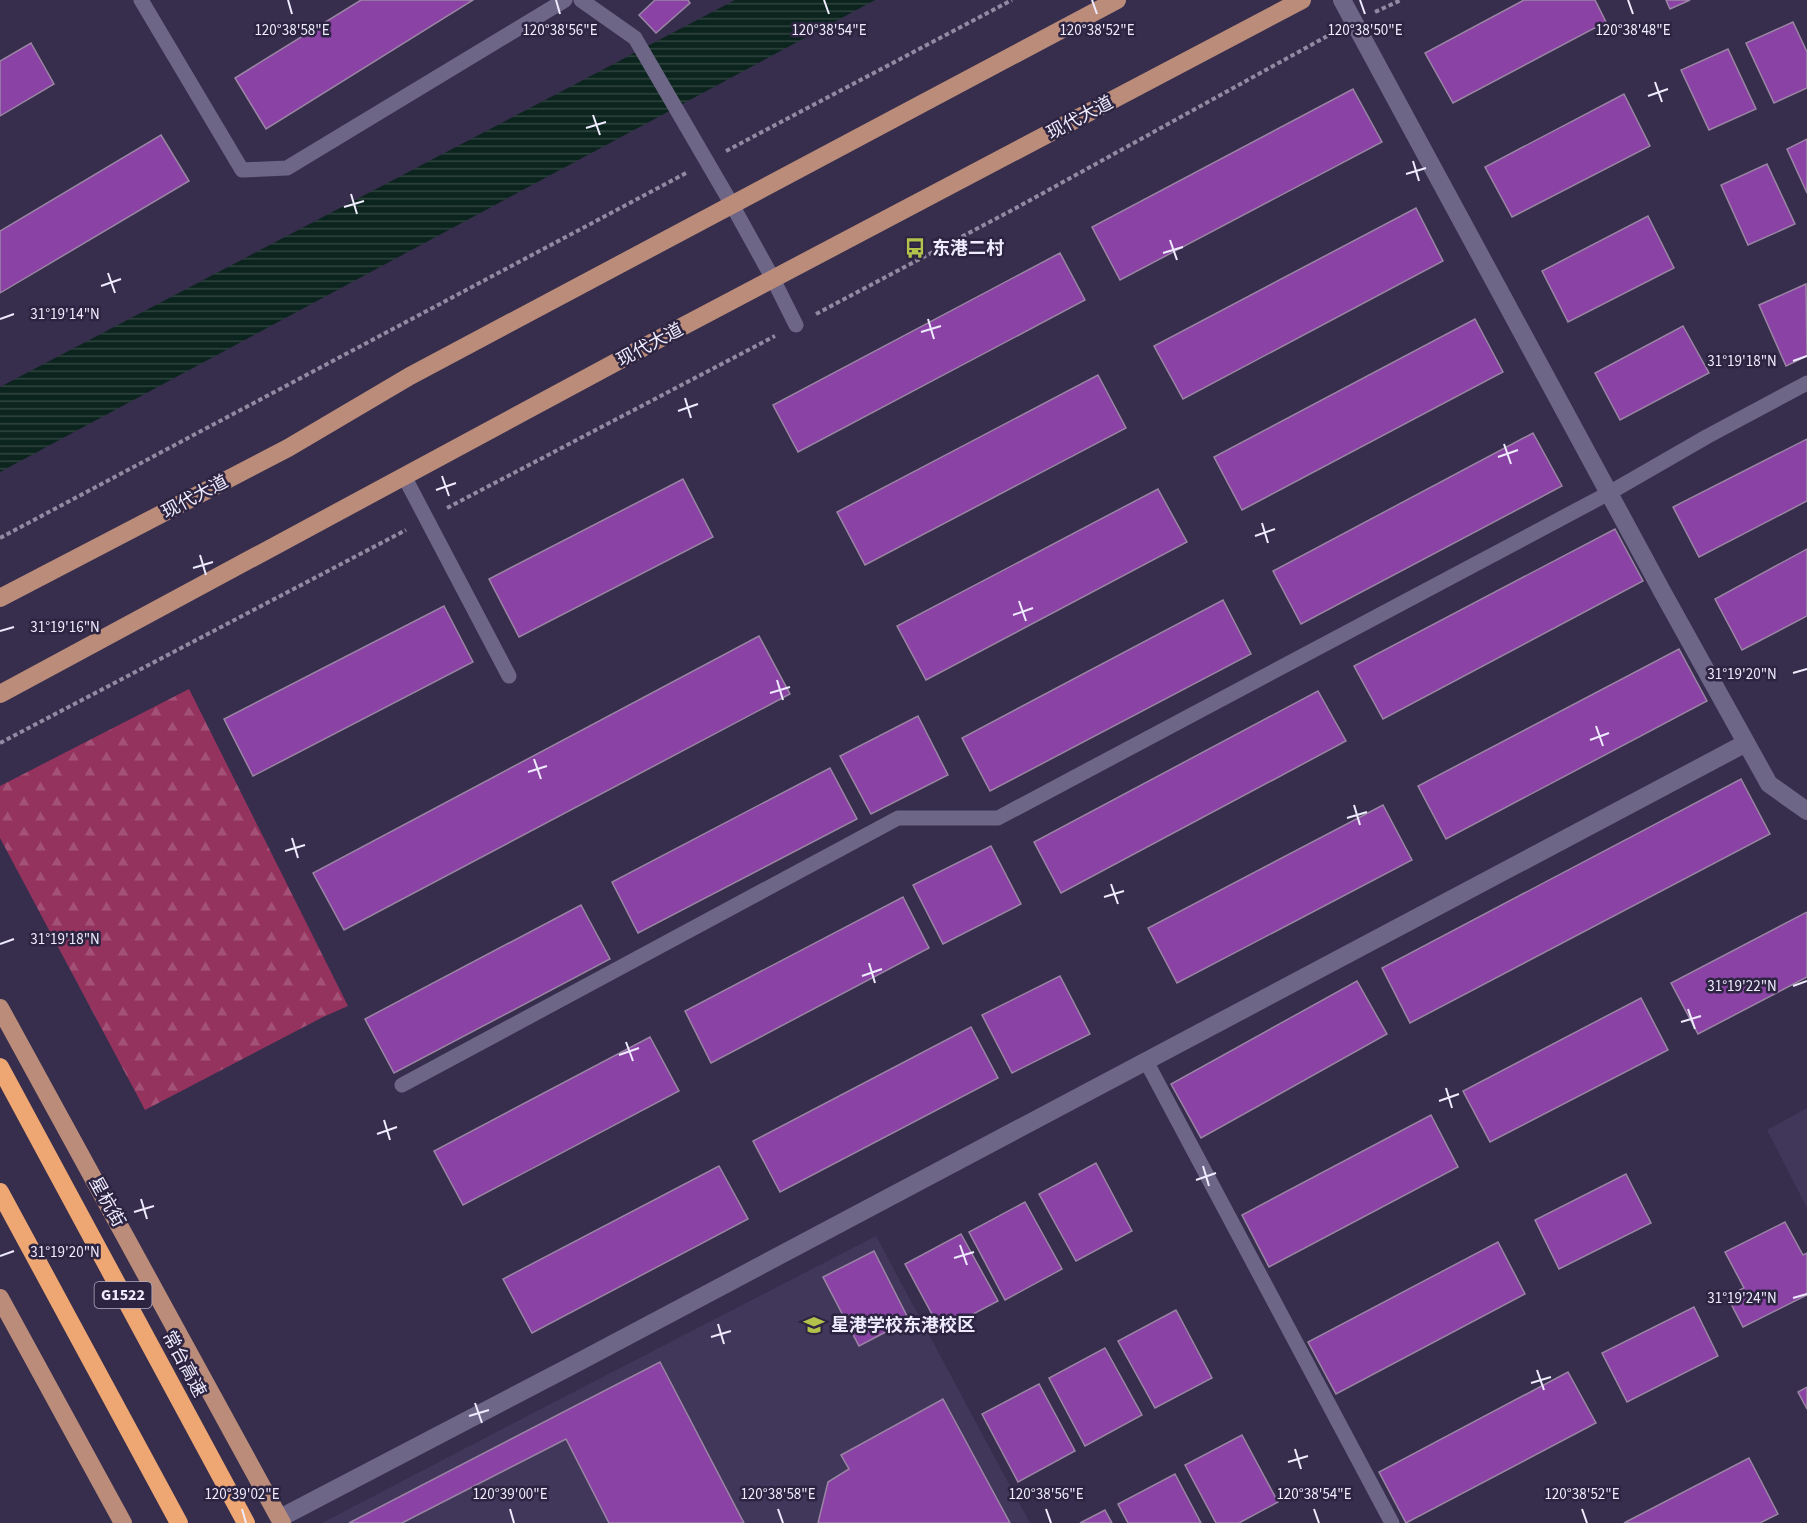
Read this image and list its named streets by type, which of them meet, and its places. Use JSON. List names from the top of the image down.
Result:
{
  "streets": {
    "highway": ["G1522", "常台高速"],
    "main road": ["现代大道", "星杭街"]
  },
  "places": {
    "bus stop": ["东港二村"],
    "school or university": ["星港学校东港校区"]
  },
  "coordinates": [
    "120°38'58\"E",
    "120°38'56\"E",
    "120°38'54\"E",
    "120°38'52\"E",
    "120°38'50\"E",
    "120°38'48\"E",
    "31°19'14\"N",
    "31°19'18\"N",
    "31°19'16\"N",
    "31°19'20\"N",
    "31°19'22\"N",
    "31°19'24\"N",
    "120°39'02\"E",
    "120°39'00\"E"
  ]
}
